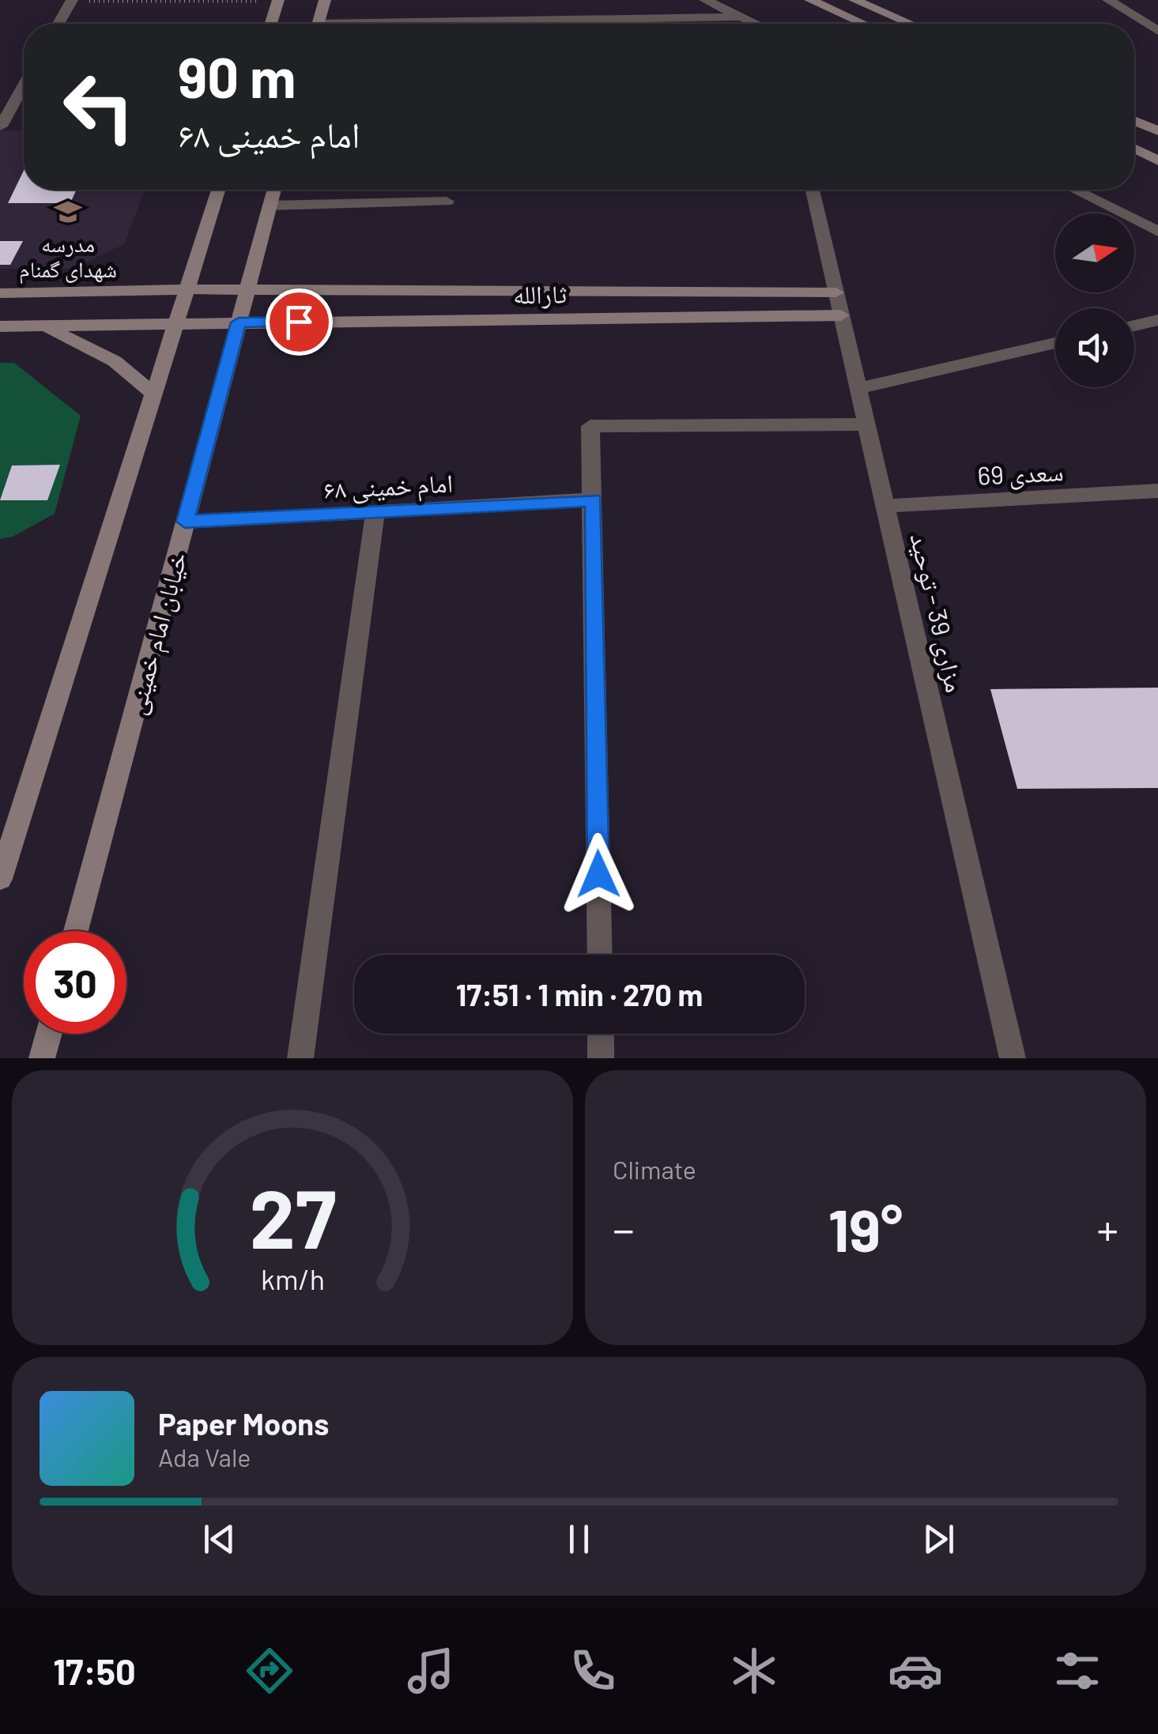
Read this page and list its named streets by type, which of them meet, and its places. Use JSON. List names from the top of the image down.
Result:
{
  "streets": {
    "main road": ["ثارالله", "خیابان امام خمینی"],
    "street": ["سعدی 69", "امام خمینی ۶۸", "مزاری 39 - توحید"]
  },
  "crossings": [
    ["ثارالله", "مزاری 39 - توحید"],
    ["ثارالله", "خیابان امام خمینی"],
    ["سعدی 69", "مزاری 39 - توحید"],
    ["امام خمینی ۶۸", "خیابان امام خمینی"]
  ],
  "places": {
    "school or university": ["مدرسه شهدای گمنام"]
  },
  "north": "right",
  "page": {
    "turn": ["90 m", "امام خمینی ۶۸"],
    "limit": "30",
    "trip": "17:51 · 1 min · 270 m",
    "tile": "Climate",
    "heat": ["−", "19°", "+"],
    "song": ["Paper Moons", "Ada Vale"],
    "tabs": "17:50",
    "gauge": ["27", "km/h"]
  }
}
